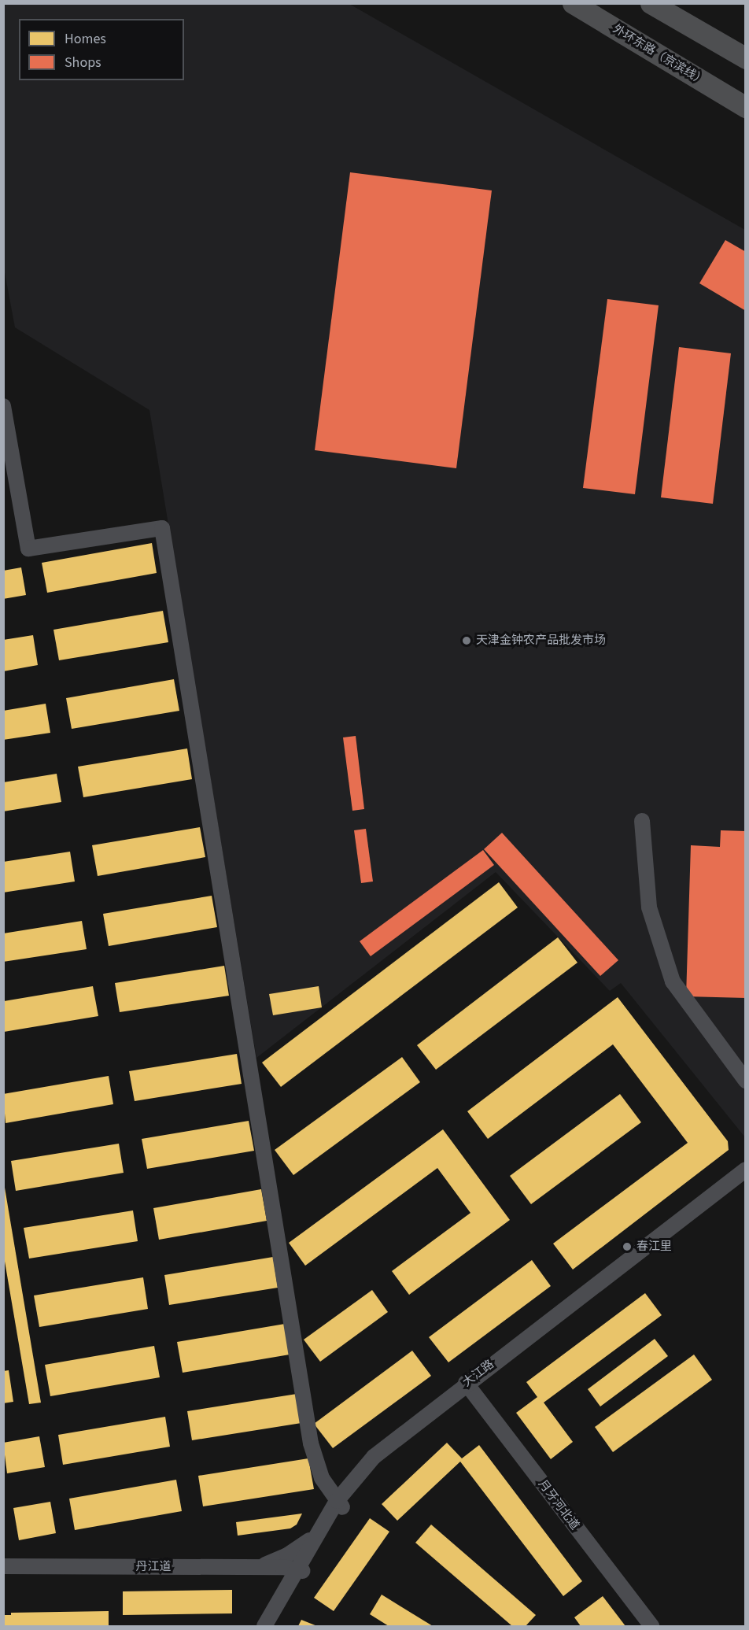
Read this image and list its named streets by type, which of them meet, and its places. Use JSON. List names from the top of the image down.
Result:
{
  "streets": {
    "highway": ["外环东路（京滨线）"],
    "street": ["大江路", "月牙河北道", "丹江道"]
  },
  "crossings": [
    ["大江路", "月牙河北道"]
  ],
  "places": ["天津金钟农产品批发市场", "春江里"],
  "legend": ["Homes", "Shops"]
}
